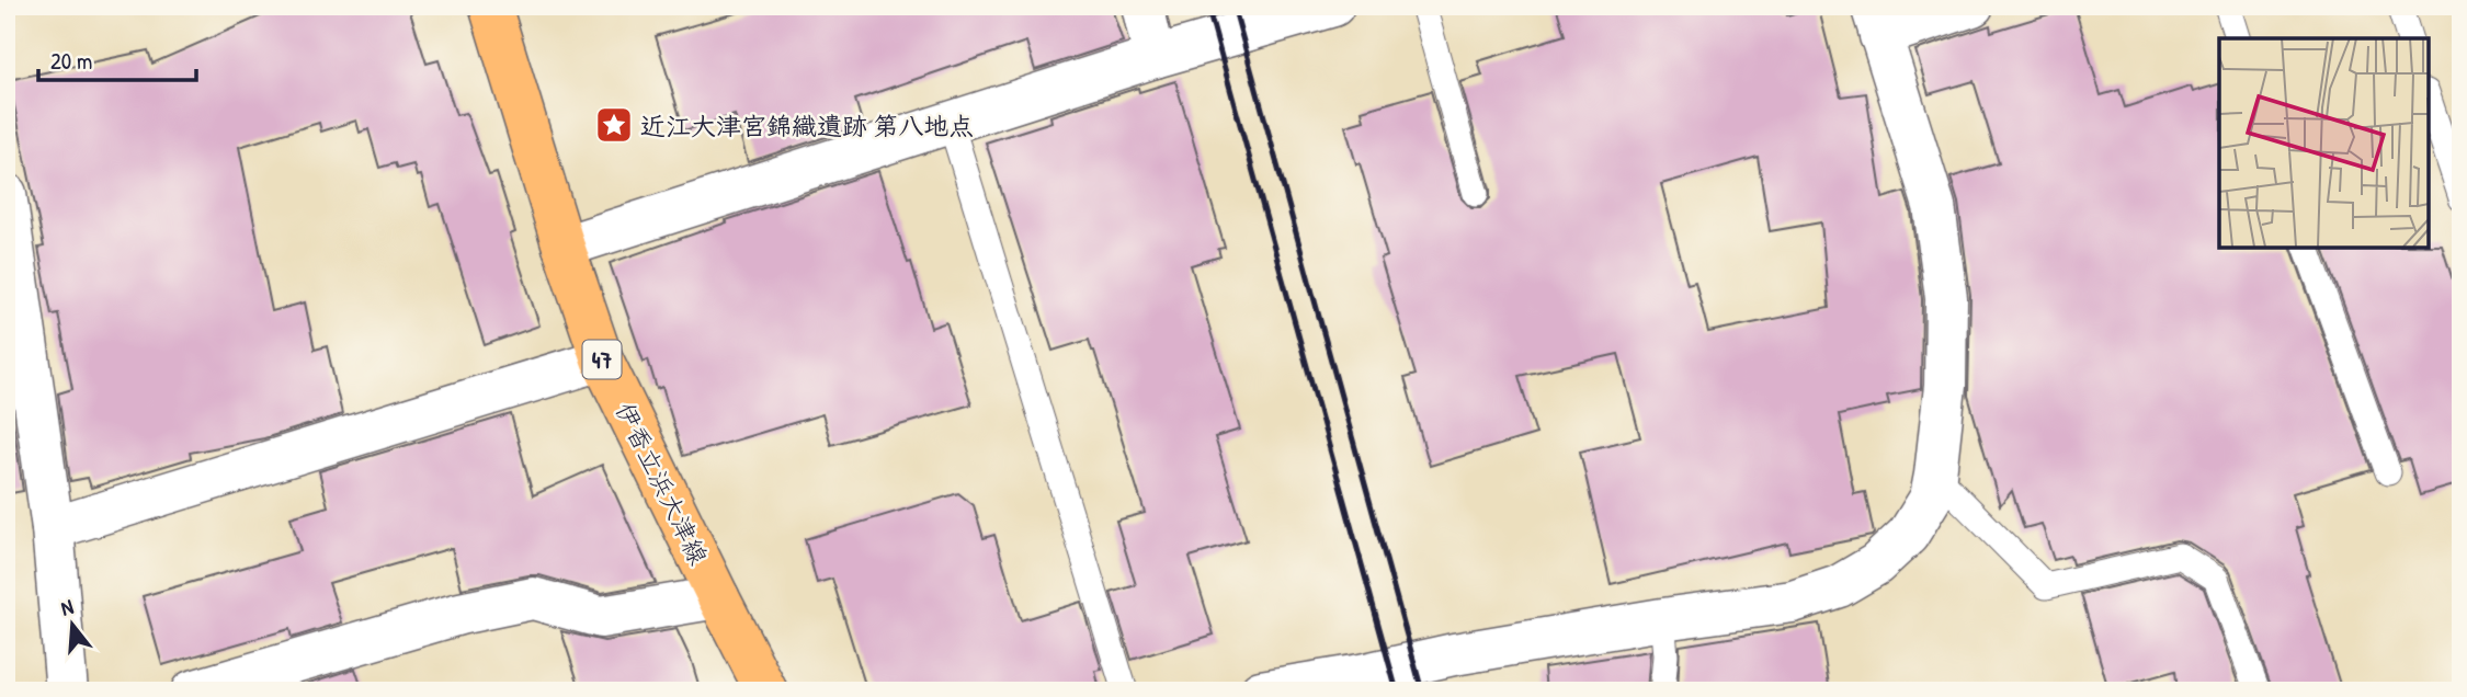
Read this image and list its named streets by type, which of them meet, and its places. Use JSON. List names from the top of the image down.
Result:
{
  "streets": {
    "main road": ["47", "伊香立浜大津線"]
  },
  "places": {
    "place": ["近江大津宮錦織遺跡 第八地点"]
  },
  "scale_bar": "20 m",
  "north": "top"
}
